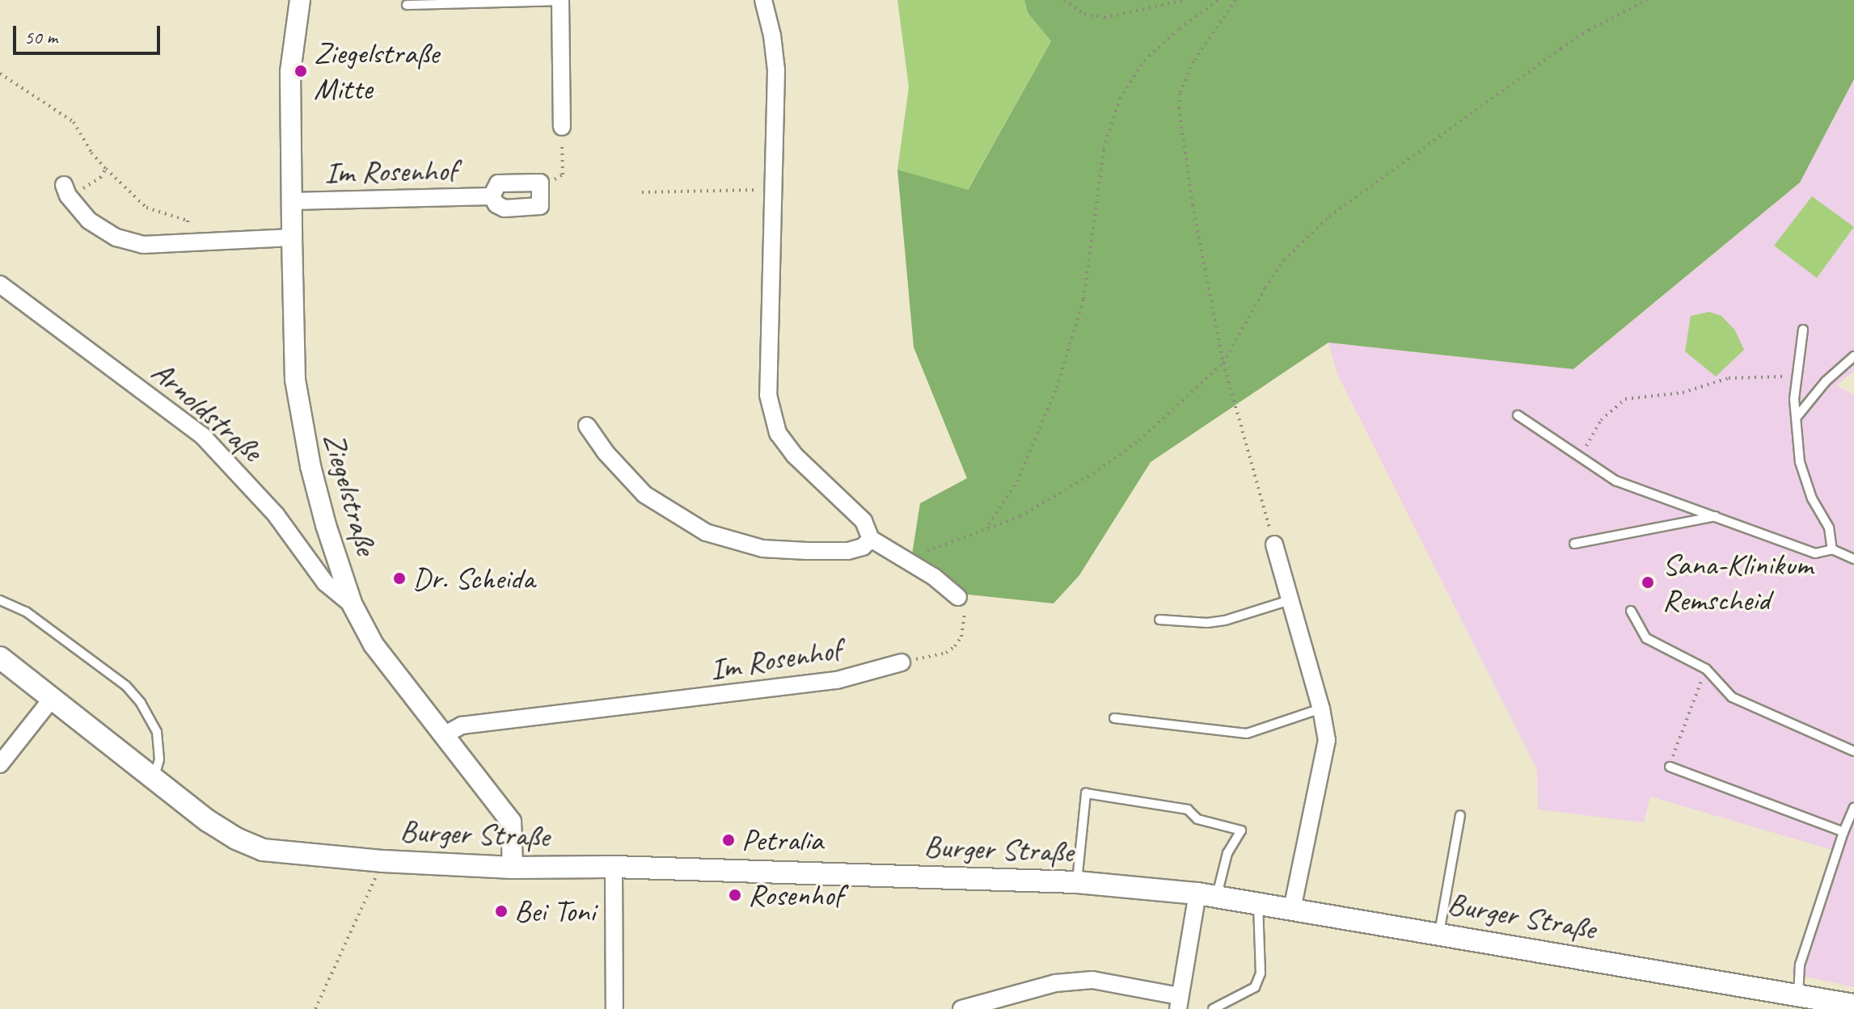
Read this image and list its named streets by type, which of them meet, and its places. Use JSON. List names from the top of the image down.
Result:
{
  "streets": {
    "main road": ["Burger Straße"],
    "street": ["Im Rosenhof", "Arnoldstraße", "Ziegelstraße"]
  },
  "crossings": [
    ["Im Rosenhof", "Ziegelstraße"],
    ["Arnoldstraße", "Ziegelstraße"],
    ["Ziegelstraße", "Burger Straße"]
  ],
  "places": [
    "Ziegelstraße Mitte",
    "Dr. Scheida",
    "Sana-Klinikum Remscheid",
    "Petralia",
    "Rosenhof",
    "Bei Toni"
  ],
  "scale_bar": "50 m"
}
